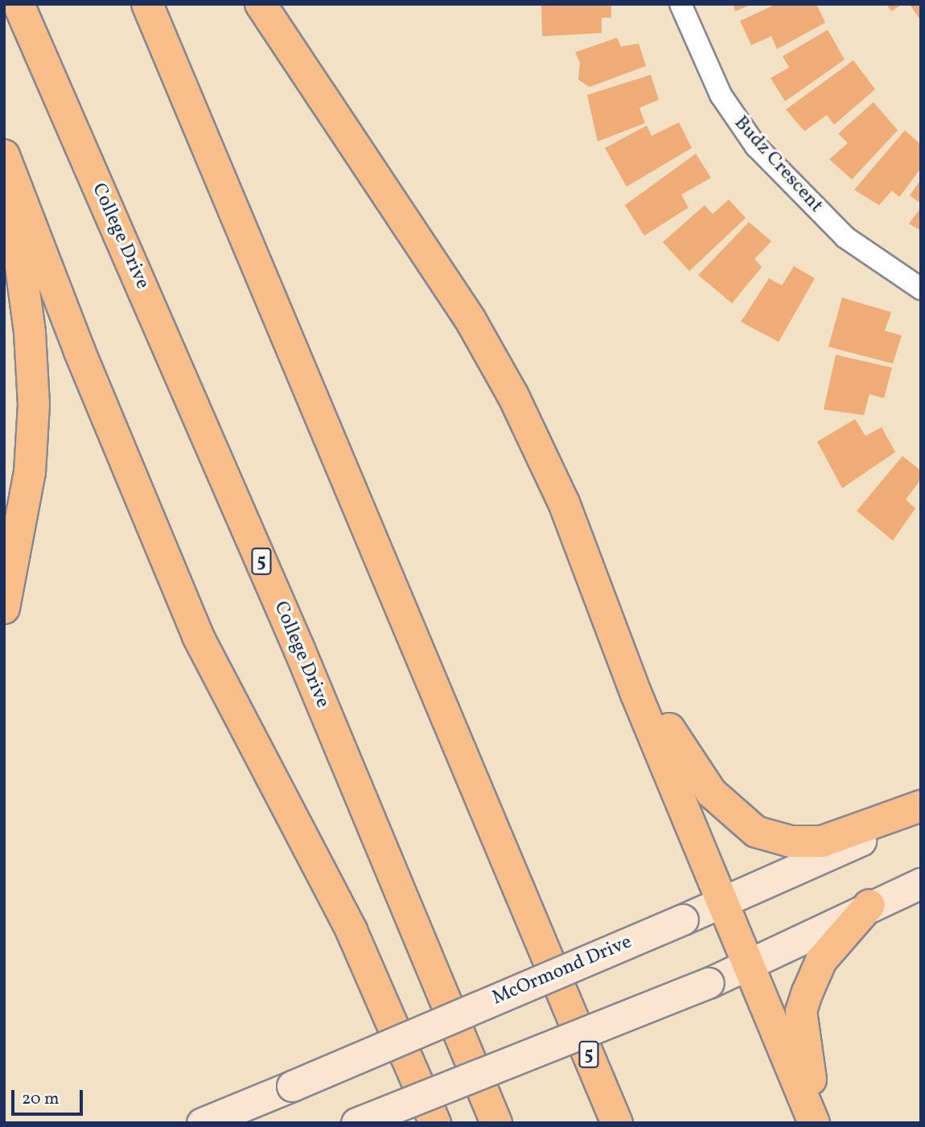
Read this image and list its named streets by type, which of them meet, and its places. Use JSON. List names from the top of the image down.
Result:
{
  "streets": {
    "highway": ["College Drive", "5"],
    "main road": ["McOrmond Drive"],
    "street": ["Budz Crescent"]
  },
  "scale_bar": "20 m"
}
